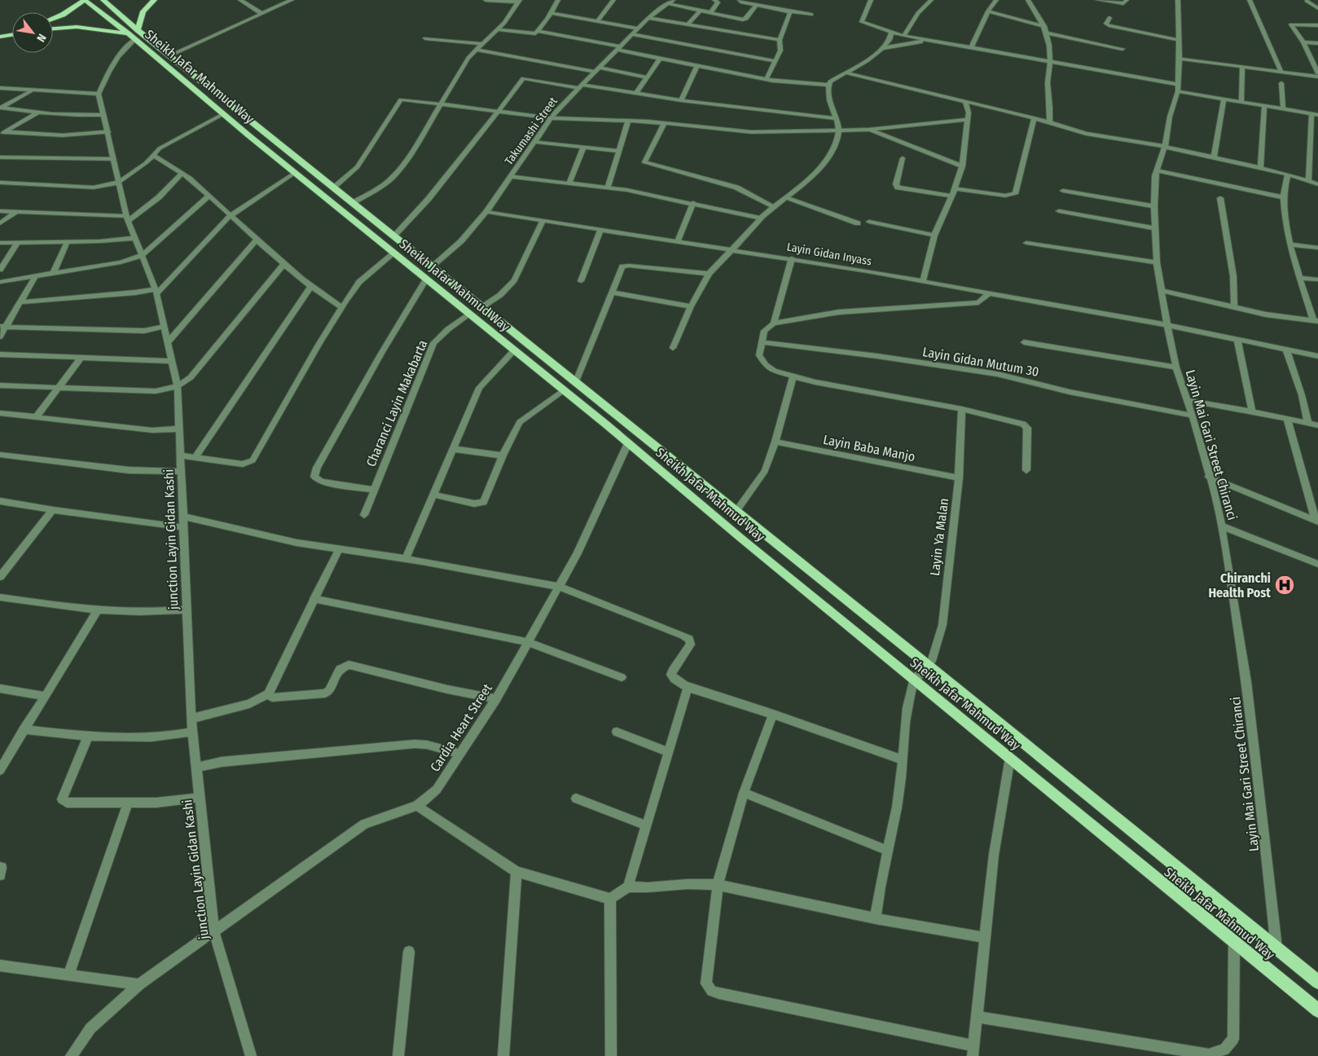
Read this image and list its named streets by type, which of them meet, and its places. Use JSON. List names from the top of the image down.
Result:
{
  "streets": {
    "main road": ["Sheikh Jafar Mahmud Way"],
    "street": [
      "Takumashi Street",
      "Layin Gidan Inyass",
      "Layin Gidan Mutum 30",
      "Charanci Layin Makabarta",
      "Layin Mai Gari Street Chiranci",
      "Layin Baba Manjo",
      "Layin Ya Malan",
      "junction Layin Gidan Kashi",
      "Cardia Heart Street"
    ]
  },
  "crossings": [
    ["Sheikh Jafar Mahmud Way", "Takumashi Street"],
    ["Sheikh Jafar Mahmud Way", "Charanci Layin Makabarta"],
    ["Sheikh Jafar Mahmud Way", "Layin Mai Gari Street Chiranci"],
    ["Sheikh Jafar Mahmud Way", "Layin Ya Malan"],
    ["Sheikh Jafar Mahmud Way", "Cardia Heart Street"],
    ["Takumashi Street", "Layin Gidan Inyass"],
    ["Layin Gidan Inyass", "Layin Mai Gari Street Chiranci"],
    ["Layin Gidan Mutum 30", "Layin Mai Gari Street Chiranci"],
    ["Layin Baba Manjo", "Layin Ya Malan"],
    ["junction Layin Gidan Kashi", "Cardia Heart Street"]
  ],
  "places": {
    "hospital": ["Chiranchi Health Post"]
  },
  "north": "bottom right"
}
